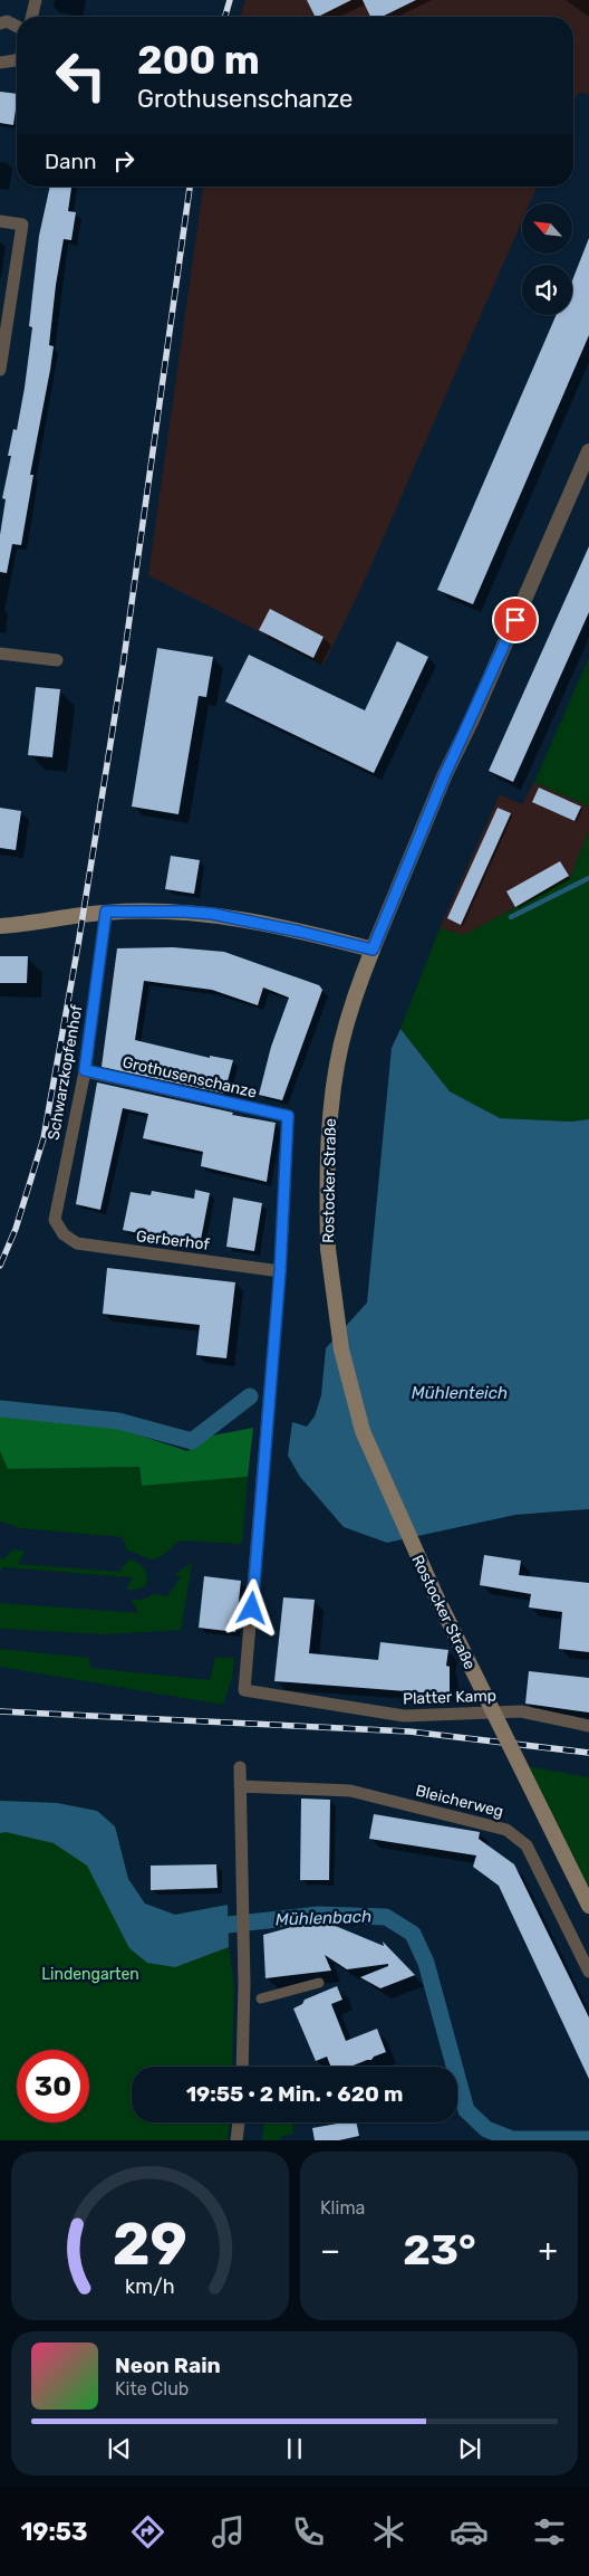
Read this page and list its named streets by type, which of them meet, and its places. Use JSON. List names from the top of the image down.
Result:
{
  "streets": {
    "main road": ["Rostocker Straße"],
    "street": [
      "Schwarzkopfenhof",
      "Grothusenschanze",
      "Gerberhof",
      "Platter Kamp",
      "Bleicherweg"
    ]
  },
  "crossings": [
    ["Schwarzkopfenhof", "Grothusenschanze"],
    ["Schwarzkopfenhof", "Gerberhof"],
    ["Grothusenschanze", "Gerberhof"],
    ["Grothusenschanze", "Platter Kamp"],
    ["Gerberhof", "Platter Kamp"]
  ],
  "water": ["Mühlenteich", "Mühlenbach"],
  "parks": ["Lindengarten"],
  "north": "top left",
  "page": {
    "turn": ["200 m", "Grothusenschanze"],
    "then": "Dann",
    "limit": "30",
    "trip": "19:55 · 2 Min. · 620 m",
    "tile": "Klima",
    "heat": ["−", "23°", "+"],
    "song": ["Neon Rain", "Kite Club"],
    "tabs": "19:53",
    "gauge": ["29", "km/h"]
  }
}
